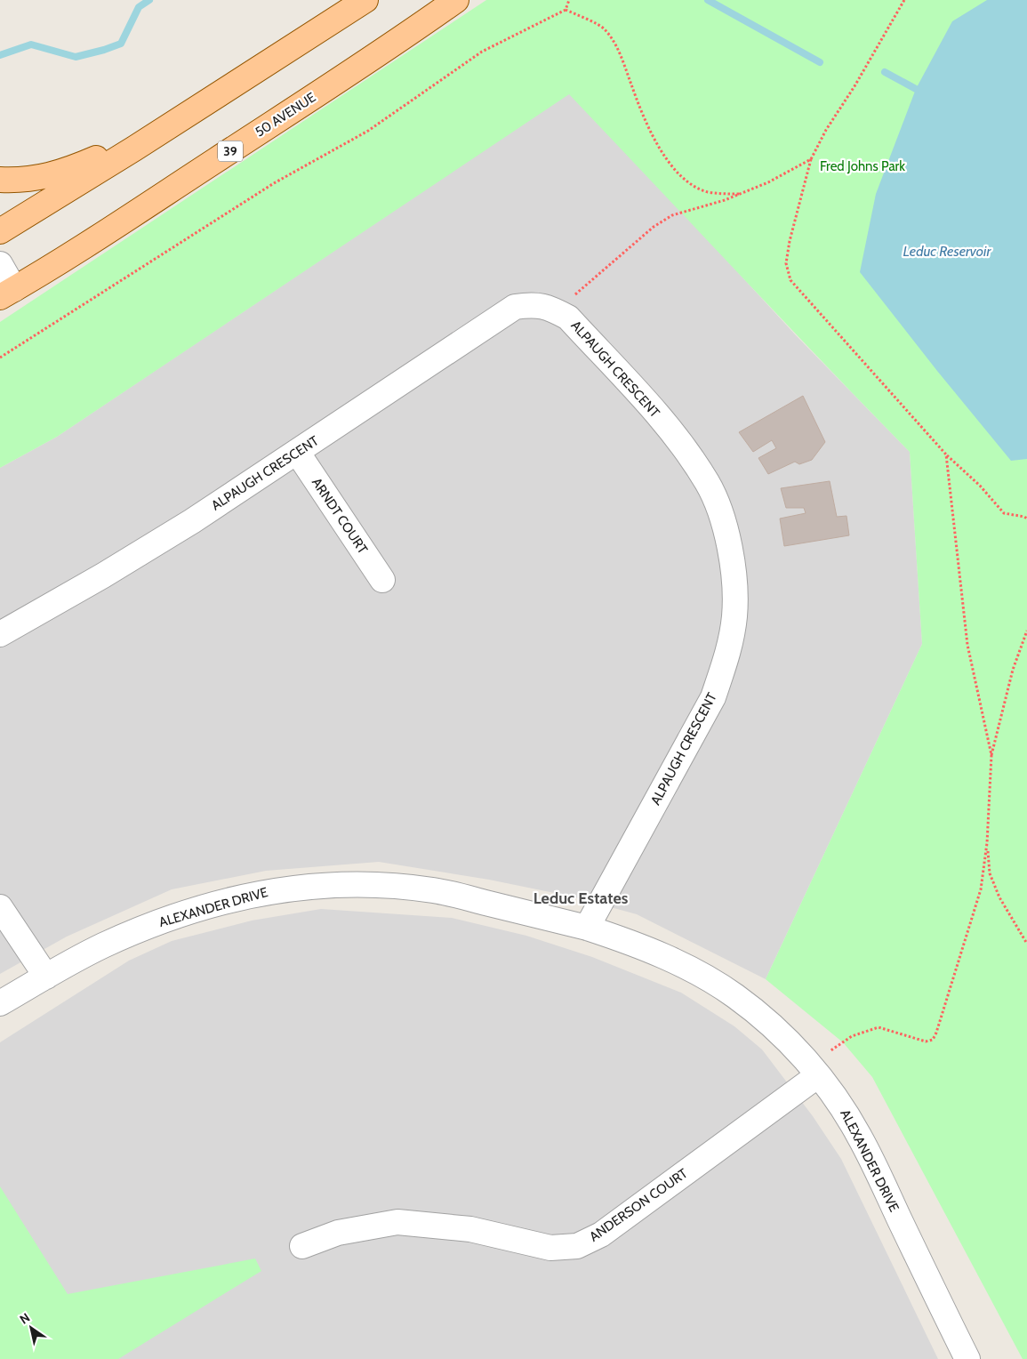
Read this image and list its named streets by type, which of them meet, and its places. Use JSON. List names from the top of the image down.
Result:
{
  "streets": {
    "main road": ["50 AVENUE", "39"],
    "street": [
      "ALPAUGH CRESCENT",
      "ARNDT COURT",
      "ALEXANDER DRIVE",
      "ANDERSON COURT"
    ]
  },
  "crossings": [
    ["ALPAUGH CRESCENT", "ARNDT COURT"],
    ["ALPAUGH CRESCENT", "ALEXANDER DRIVE"],
    ["ALEXANDER DRIVE", "ANDERSON COURT"]
  ],
  "districts": ["Leduc Estates"],
  "water": ["Leduc Reservoir"],
  "parks": ["Fred Johns Park"],
  "north": "top left"
}
